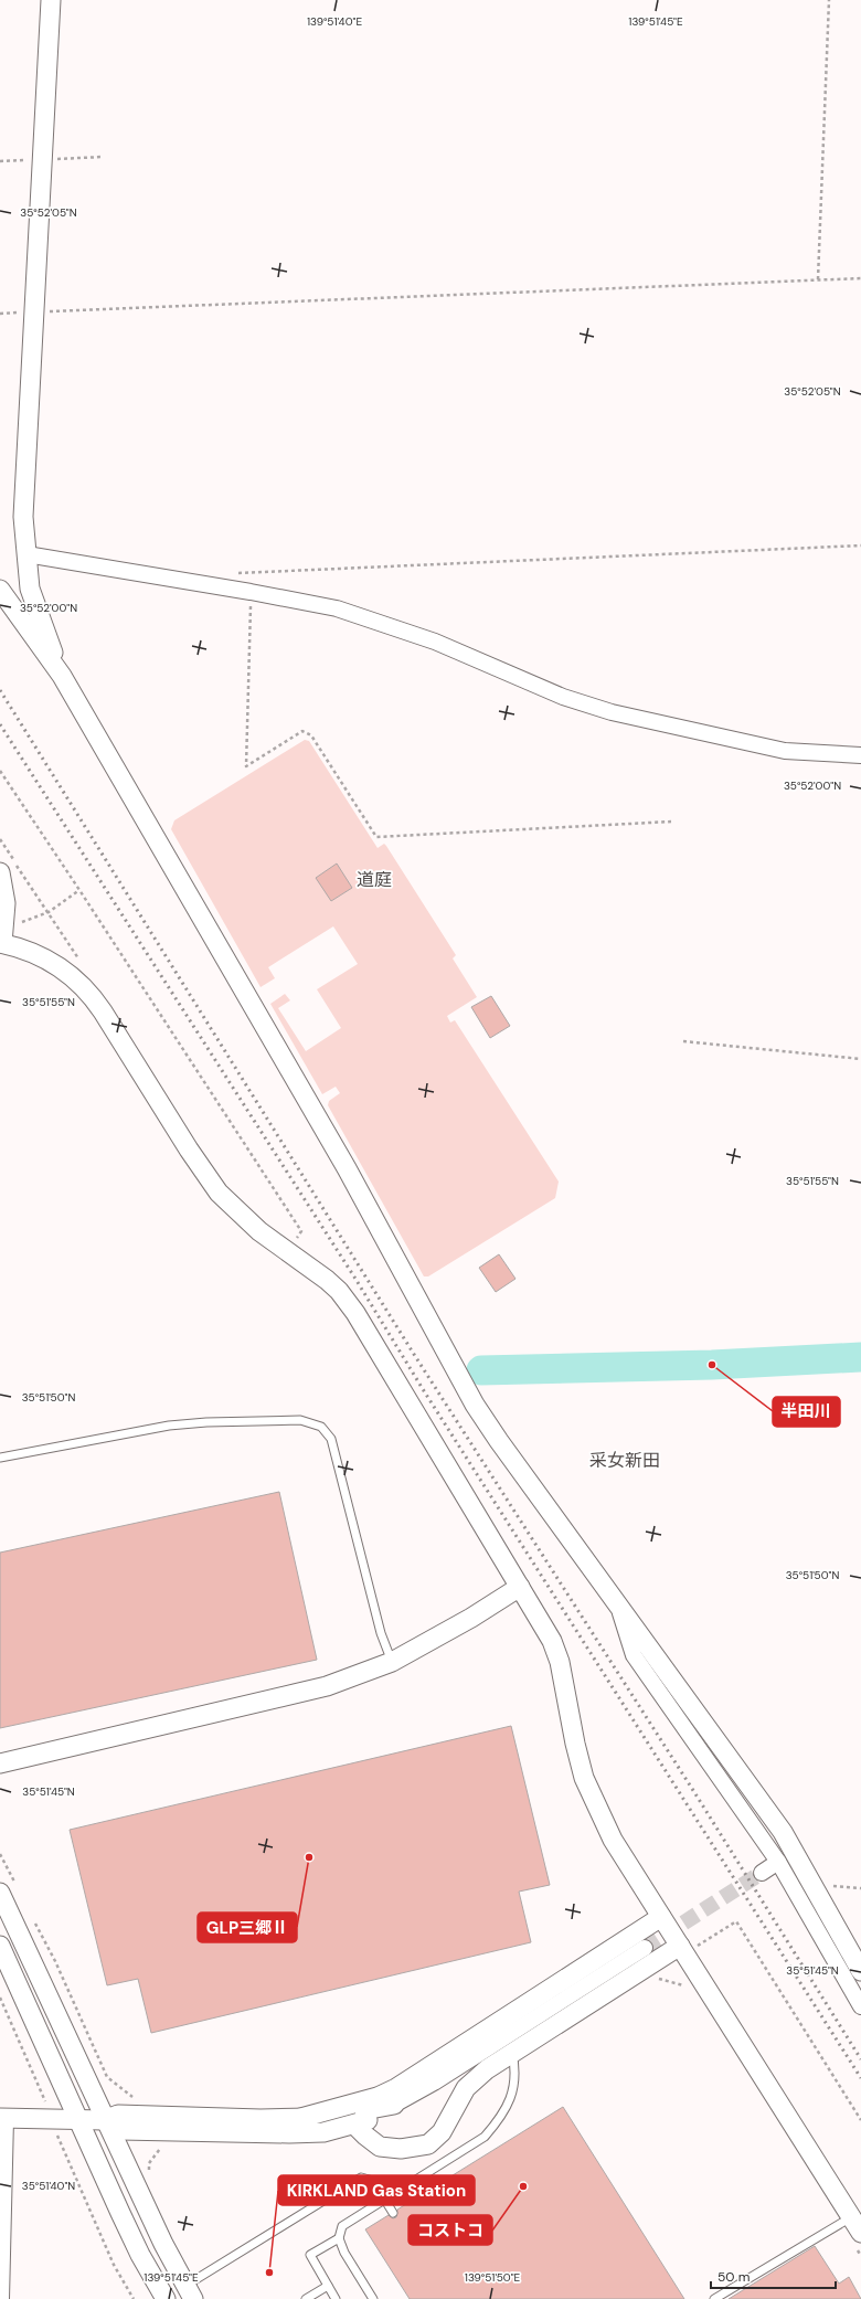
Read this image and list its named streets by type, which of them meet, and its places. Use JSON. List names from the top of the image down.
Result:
{
  "districts": ["道庭", "采女新田"],
  "places": [
    "半田川",
    "GLP三郷Ⅱ",
    "コストコ",
    "KIRKLAND Gas Station"
  ],
  "scale_bar": "50 m",
  "coordinates": [
    "139°51'40\"E",
    "139°51'45\"E",
    "35°52'05\"N",
    "35°52'00\"N",
    "35°51'55\"N",
    "35°51'50\"N",
    "35°51'45\"N",
    "35°51'40\"N",
    "139°51'50\"E"
  ]
}
